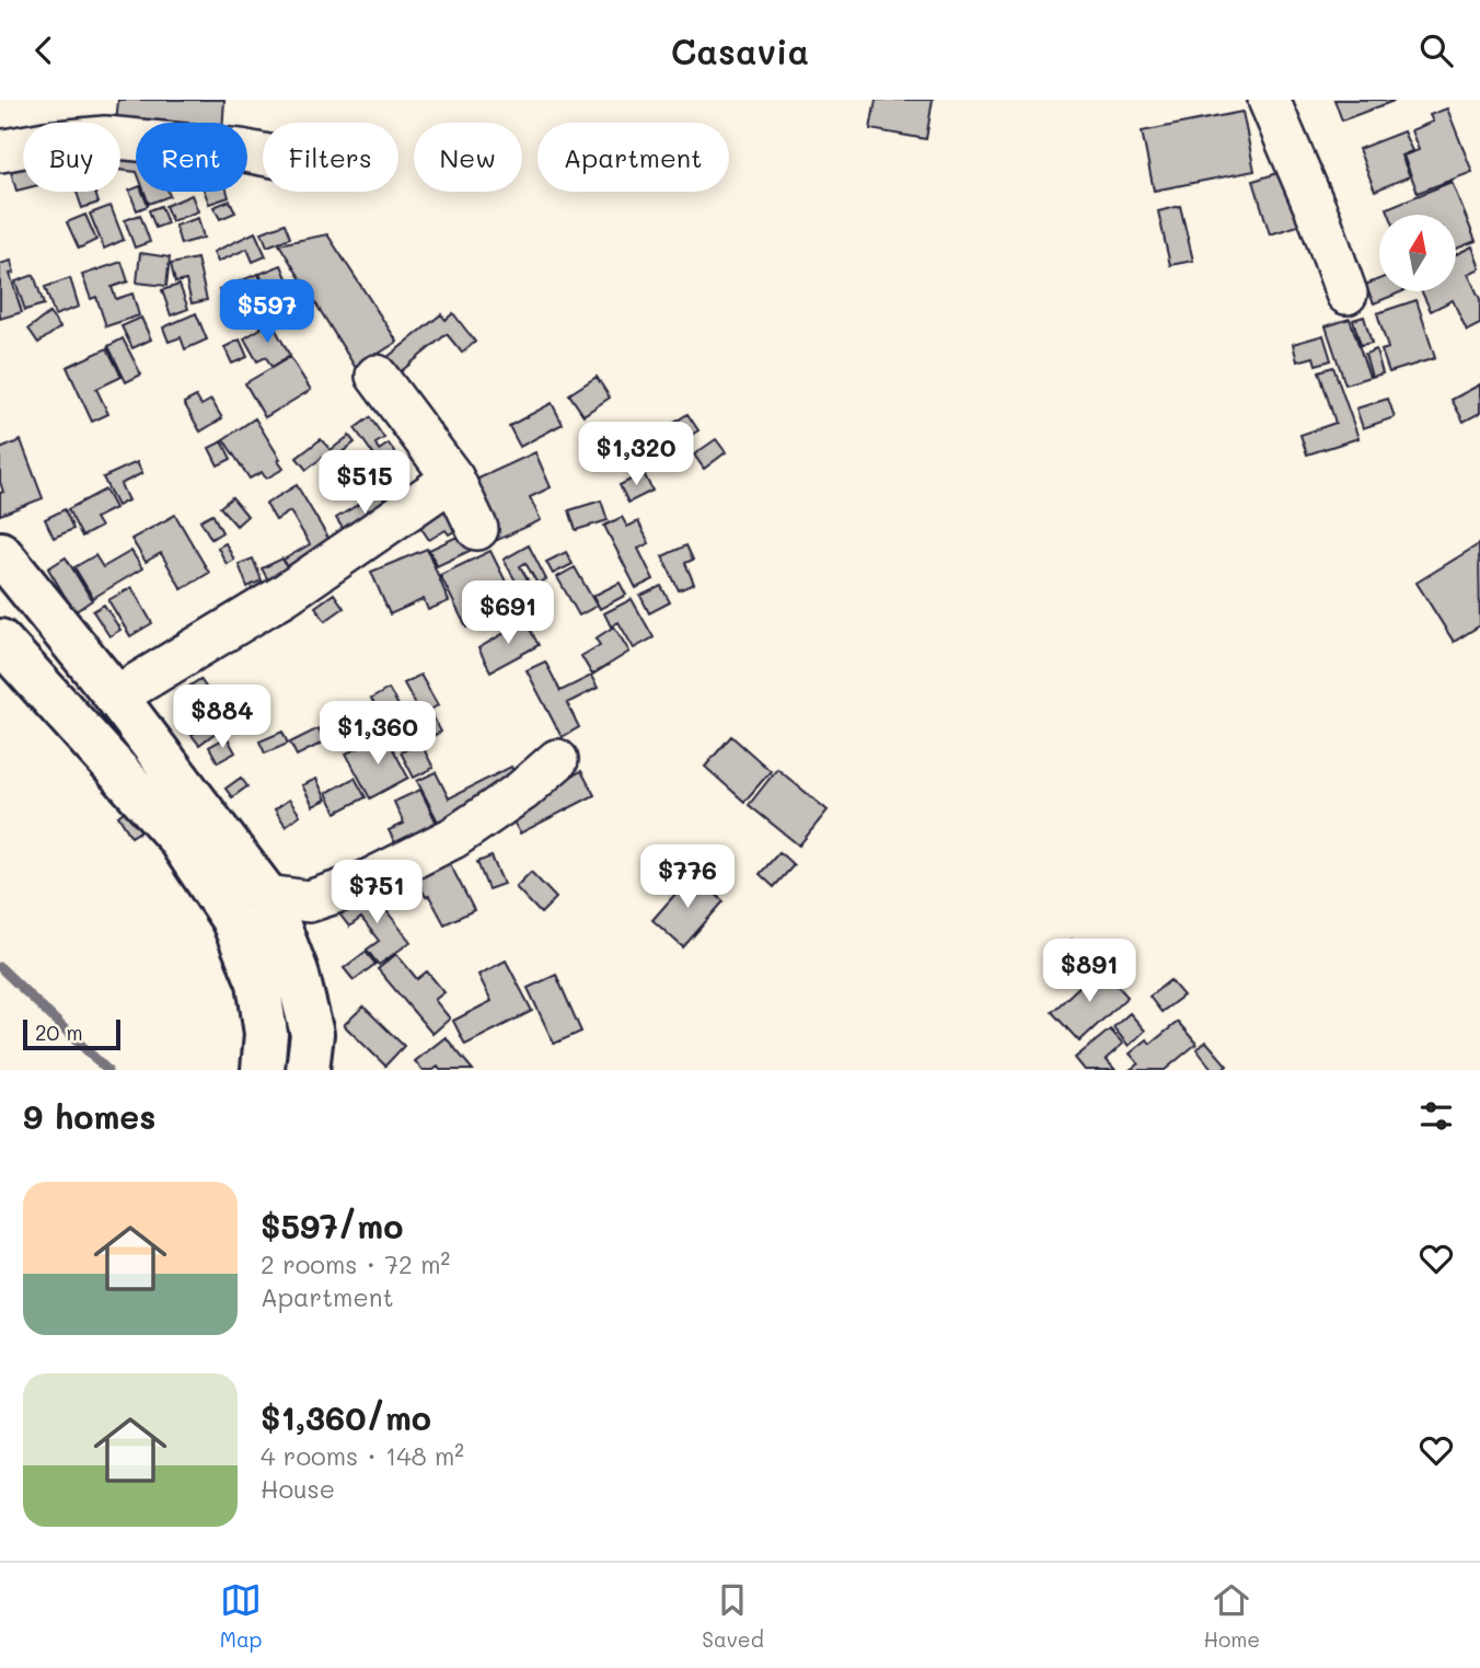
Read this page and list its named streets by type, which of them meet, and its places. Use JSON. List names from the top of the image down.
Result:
{
  "scale_bar": "20 m",
  "north": "top",
  "page": {
    "header": "Casavia",
    "chip": [
      "Buy",
      "Rent",
      "Filters",
      "New",
      "Apartment"
    ],
    "price": [
      "$597",
      "$1,320",
      "$515",
      "$691",
      "$884",
      "$1,360",
      "$776",
      "$751",
      "$891"
    ],
    "scale": "20 m",
    "heading": "9 homes",
    "list": [
      {
        "name": "$597/mo",
        "note": "2 rooms · 72 m² · Apartment"
      },
      {
        "name": "$1,360/mo",
        "note": "4 rooms · 148 m² · House"
      }
    ],
    "tabs": ["Map", "Saved", "Home"]
  }
}
